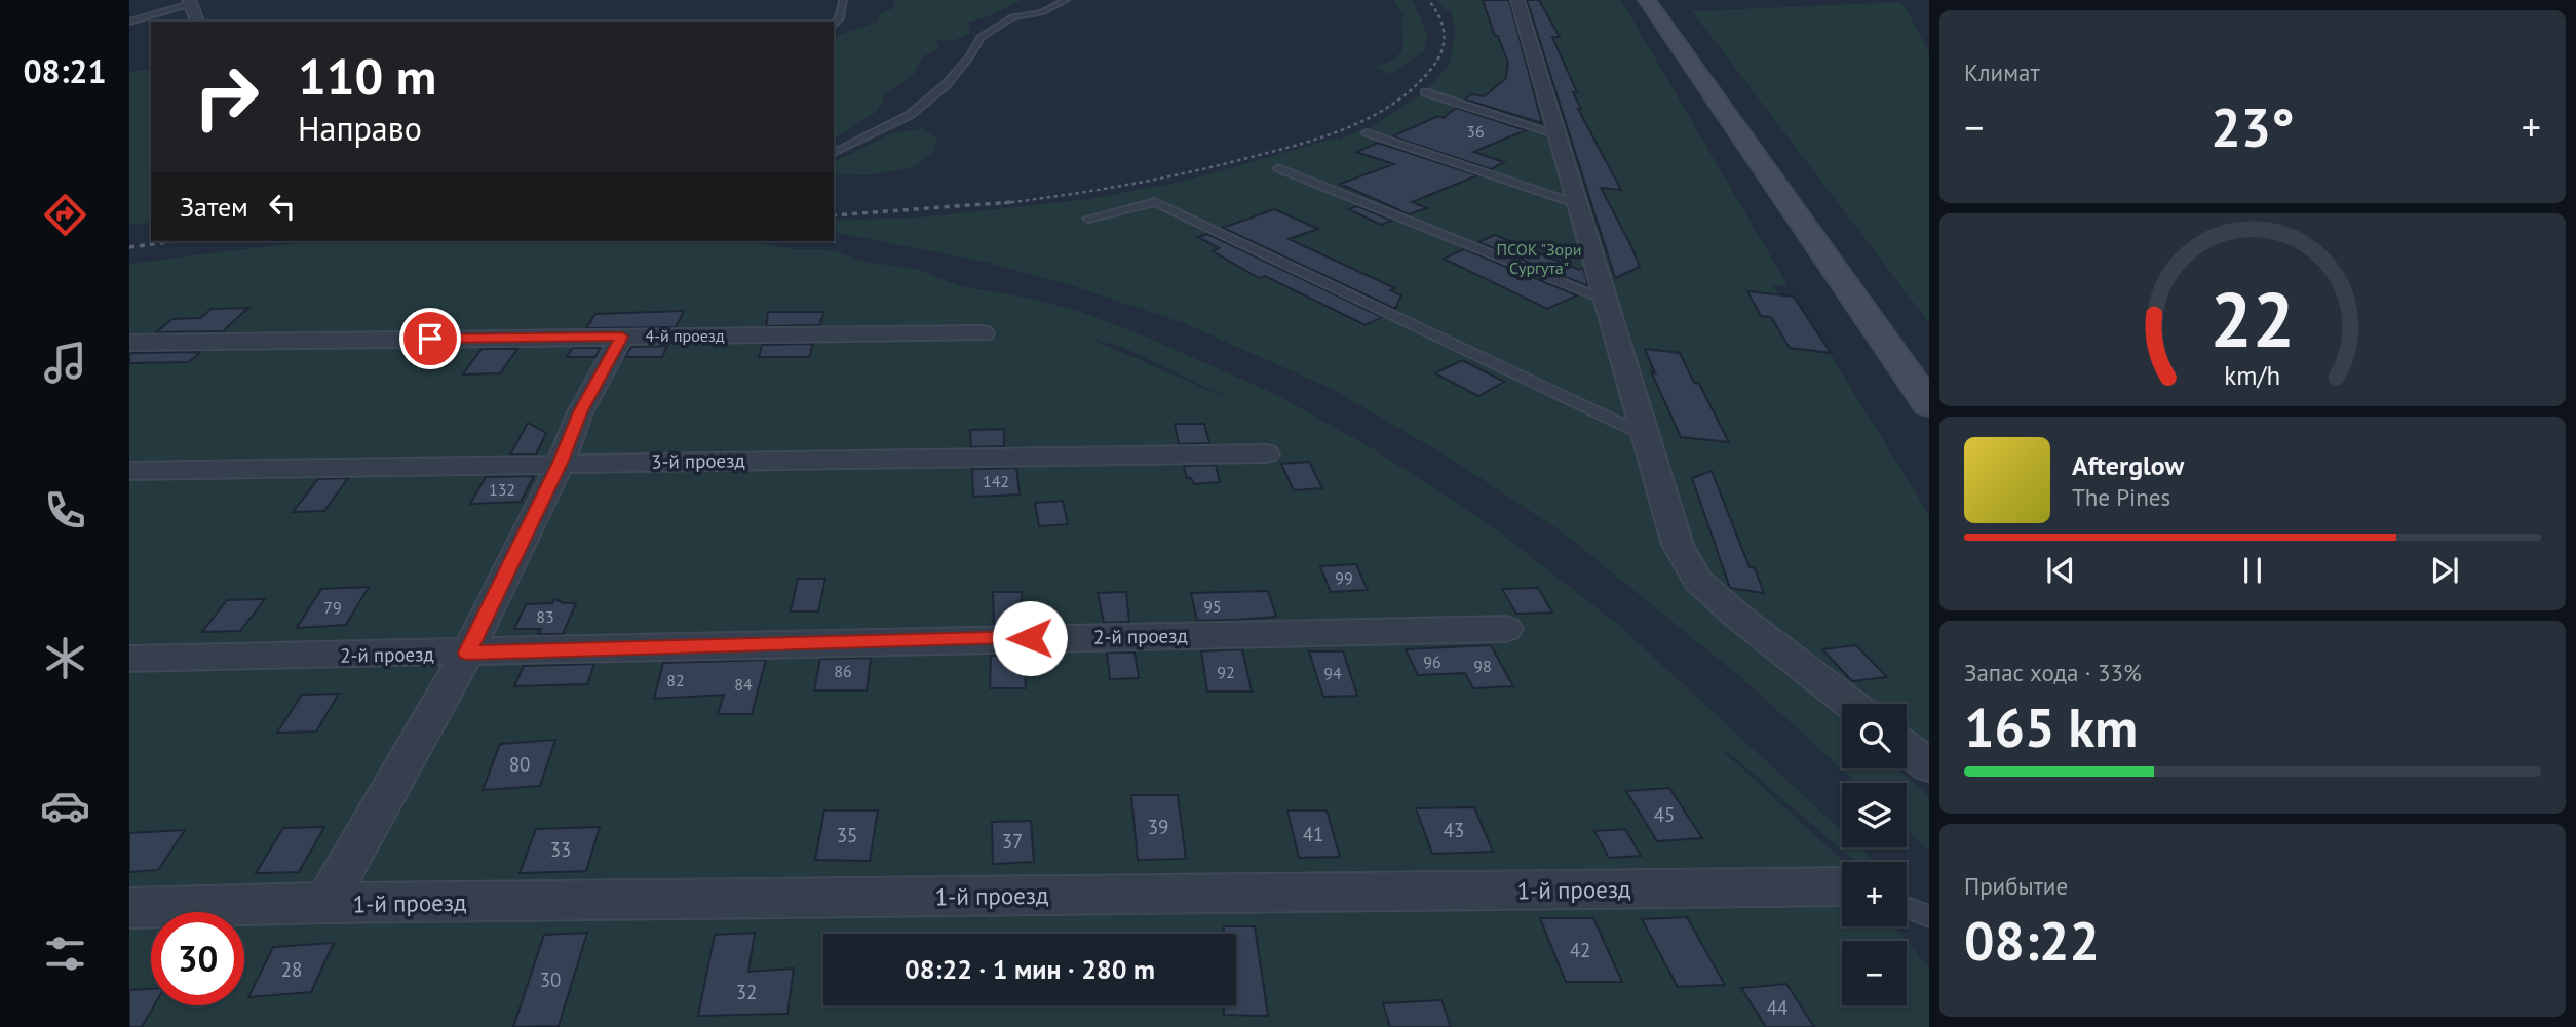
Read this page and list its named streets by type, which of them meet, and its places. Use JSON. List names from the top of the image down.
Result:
{
  "streets": {
    "street": [
      "4-й проезд",
      "3-й проезд",
      "2-й проезд",
      "1-й проезд"
    ]
  },
  "parks": ["ПСОК \"Зори Сургута\""],
  "house_numbers": [
    "36",
    "142",
    "132",
    "99",
    "95",
    "79",
    "83",
    "96",
    "98",
    "86",
    "92",
    "94",
    "82",
    "84",
    "80",
    "45",
    "39",
    "43",
    "41",
    "35",
    "37",
    "33",
    "42",
    "28",
    "30",
    "32",
    "44"
  ],
  "page": {
    "tabs": "08:21",
    "tile": [
      "Климат",
      ["Запас хода · 33%", "165 km"],
      ["Прибытие", "08:22"]
    ],
    "turn": ["110 m", "Направо"],
    "heat": ["−", "23°", "+"],
    "then": "Затем",
    "song": ["Afterglow", "The Pines"],
    "map_buttons": ["+", "−"],
    "limit": "30",
    "trip": "08:22 · 1 мин · 280 m",
    "gauge": ["22", "km/h"]
  }
}
